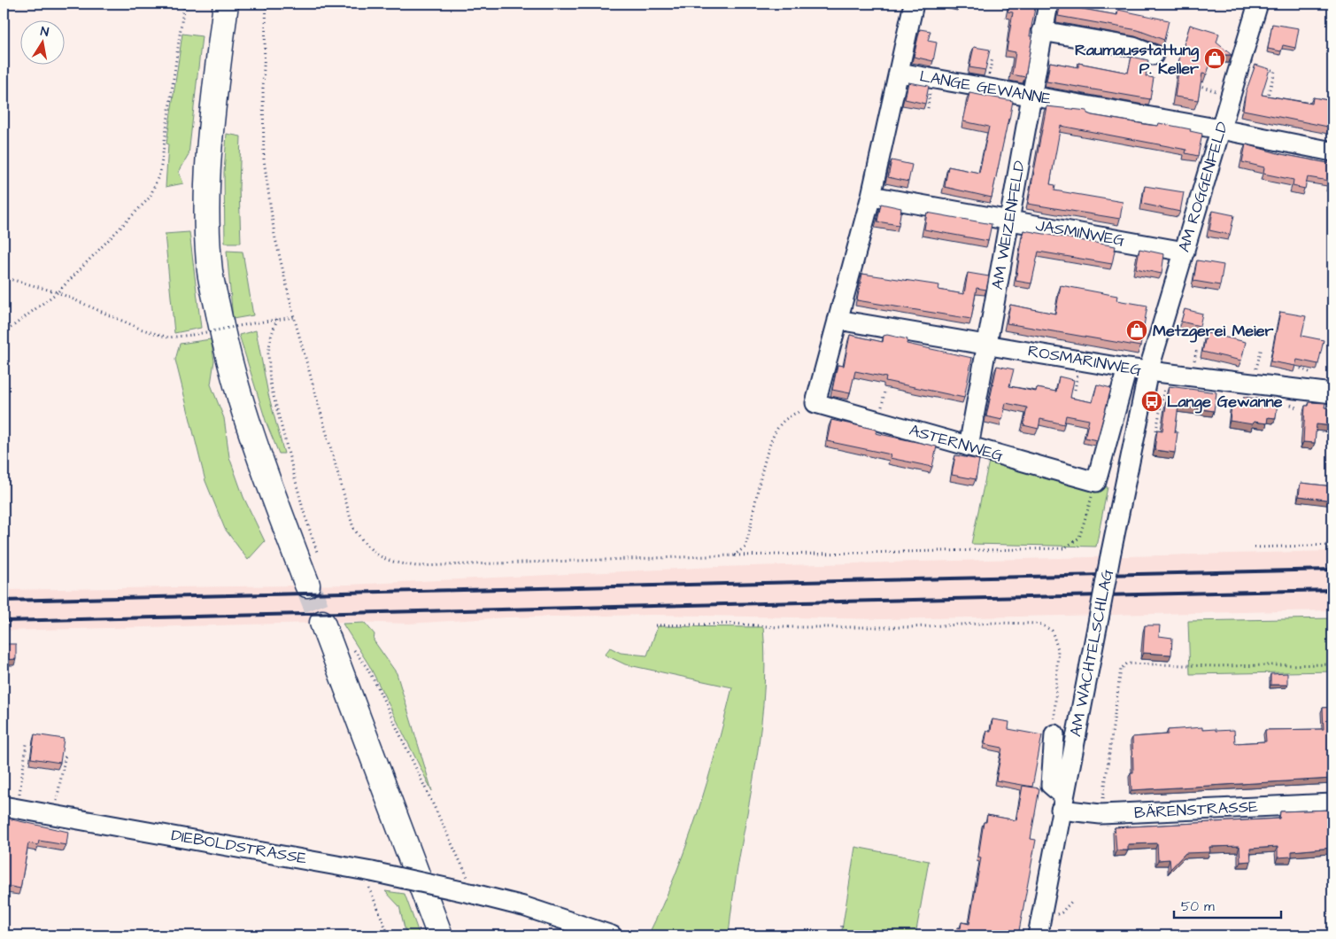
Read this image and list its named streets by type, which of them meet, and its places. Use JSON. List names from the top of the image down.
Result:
{
  "streets": {
    "street": [
      "LANGE GEWANNE",
      "AM ROGGENFELD",
      "AM WEIZENFELD",
      "JASMINWEG",
      "ROSMARINWEG",
      "ASTERNWEG",
      "AM WACHTELSCHLAG",
      "BÄRENSTRASSE",
      "DIEBOLDSTRASSE"
    ]
  },
  "crossings": [
    ["LANGE GEWANNE", "AM ROGGENFELD"],
    ["LANGE GEWANNE", "AM WEIZENFELD"],
    ["AM ROGGENFELD", "JASMINWEG"],
    ["AM ROGGENFELD", "ROSMARINWEG"],
    ["AM ROGGENFELD", "AM WACHTELSCHLAG"],
    ["AM WEIZENFELD", "JASMINWEG"],
    ["AM WEIZENFELD", "ROSMARINWEG"],
    ["AM WEIZENFELD", "ASTERNWEG"],
    ["ROSMARINWEG", "AM WACHTELSCHLAG"],
    ["AM WACHTELSCHLAG", "BÄRENSTRASSE"]
  ],
  "places": {
    "shop": ["Raumausstattung P. Keller", "Metzgerei Meier"],
    "bus stop": ["Lange Gewanne"]
  },
  "scale_bar": "50 m",
  "north": "top"
}
